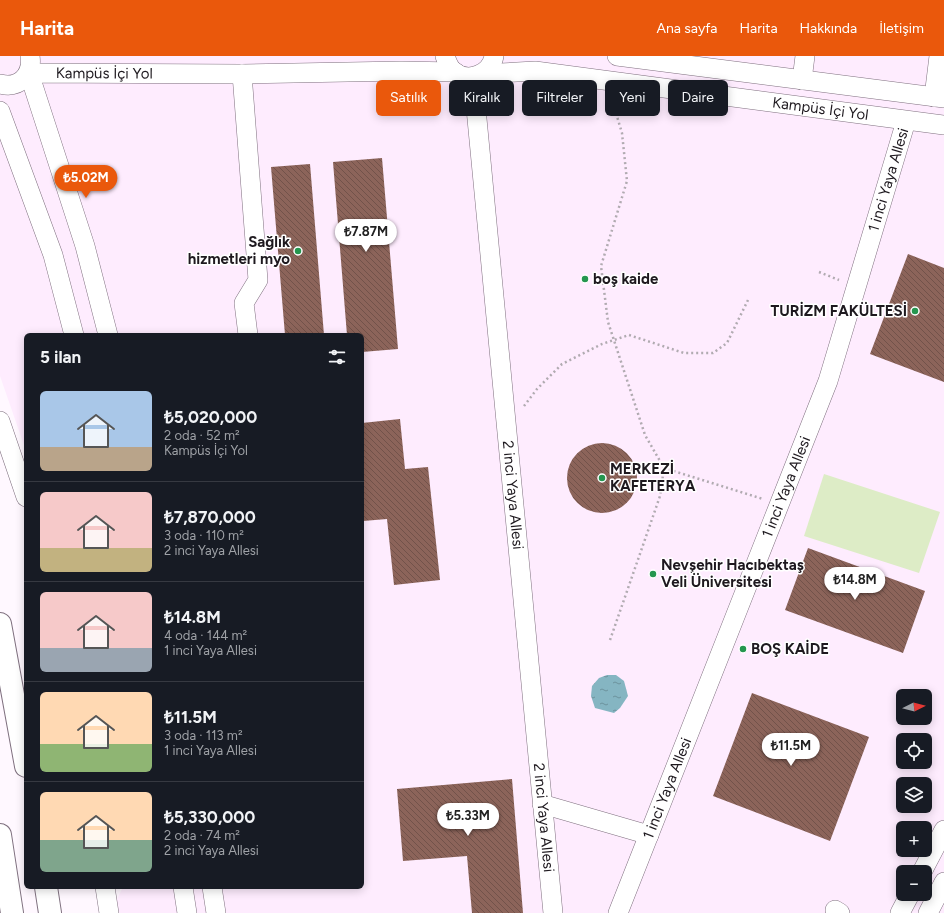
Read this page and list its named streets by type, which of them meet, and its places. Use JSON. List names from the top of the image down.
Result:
{
  "streets": {
    "street": ["Kampüs İçi Yol", "1 inci Yaya Allesi", "2 inci Yaya Allesi"]
  },
  "crossings": [
    ["Kampüs İçi Yol", "1 inci Yaya Allesi"],
    ["Kampüs İçi Yol", "2 inci Yaya Allesi"]
  ],
  "places": [
    "Sağlık hizmetleri myo",
    "boş kaide",
    "TURİZM FAKÜLTESİ",
    "MERKEZİ KAFETERYA",
    "Nevşehir Hacıbektaş Veli Üniversitesi",
    "BOŞ KAİDE"
  ],
  "north": "right",
  "page": {
    "header": "Harita",
    "nav": [
      "Ana sayfa",
      "Harita",
      "Hakkında",
      "İletişim"
    ],
    "chip": [
      "Satılık",
      "Kiralık",
      "Filtreler",
      "Yeni",
      "Daire"
    ],
    "price": [
      "₺5.02M",
      "₺7.87M",
      "₺14.8M",
      "₺11.5M",
      "₺5.33M"
    ],
    "heading": "5 ilan",
    "list": [
      {
        "name": "₺5,020,000",
        "note": "2 oda · 52 m² · Kampüs İçi Yol"
      },
      {
        "name": "₺7,870,000",
        "note": "3 oda · 110 m² · 2 inci Yaya Allesi"
      },
      {
        "name": "₺14.8M",
        "note": "4 oda · 144 m² · 1 inci Yaya Allesi"
      },
      {
        "name": "₺11.5M",
        "note": "3 oda · 113 m² · 1 inci Yaya Allesi"
      },
      {
        "name": "₺5,330,000",
        "note": "2 oda · 74 m² · 2 inci Yaya Allesi"
      }
    ],
    "map_buttons": ["+", "−"]
  }
}
